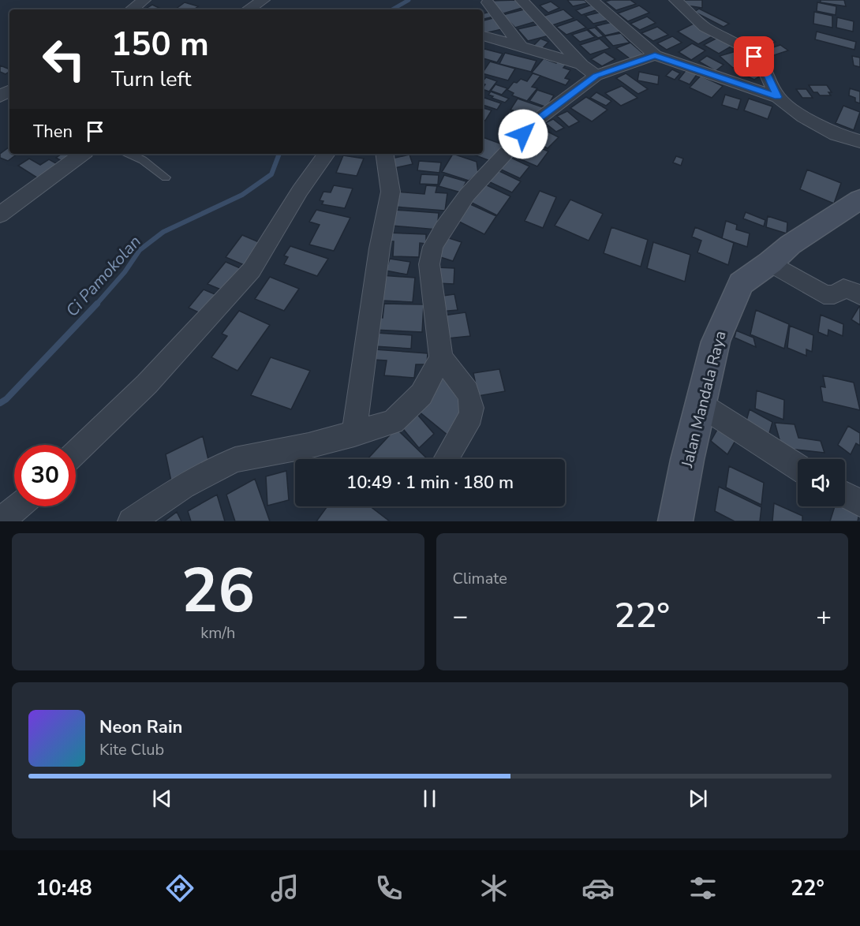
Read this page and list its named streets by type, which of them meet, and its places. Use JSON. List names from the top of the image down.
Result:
{
  "streets": {
    "street": ["Jalan Mandala Raya"]
  },
  "water": ["Ci Pamokolan"],
  "page": {
    "turn": ["150 m", "Turn left"],
    "then": "Then",
    "limit": "30",
    "trip": "10:49 · 1 min · 180 m",
    "tile": [
      ["26", "km/h"],
      "Climate"
    ],
    "heat": ["−", "22°", "+"],
    "song": ["Neon Rain", "Kite Club"],
    "tabs": ["10:48", "22°"]
  }
}
